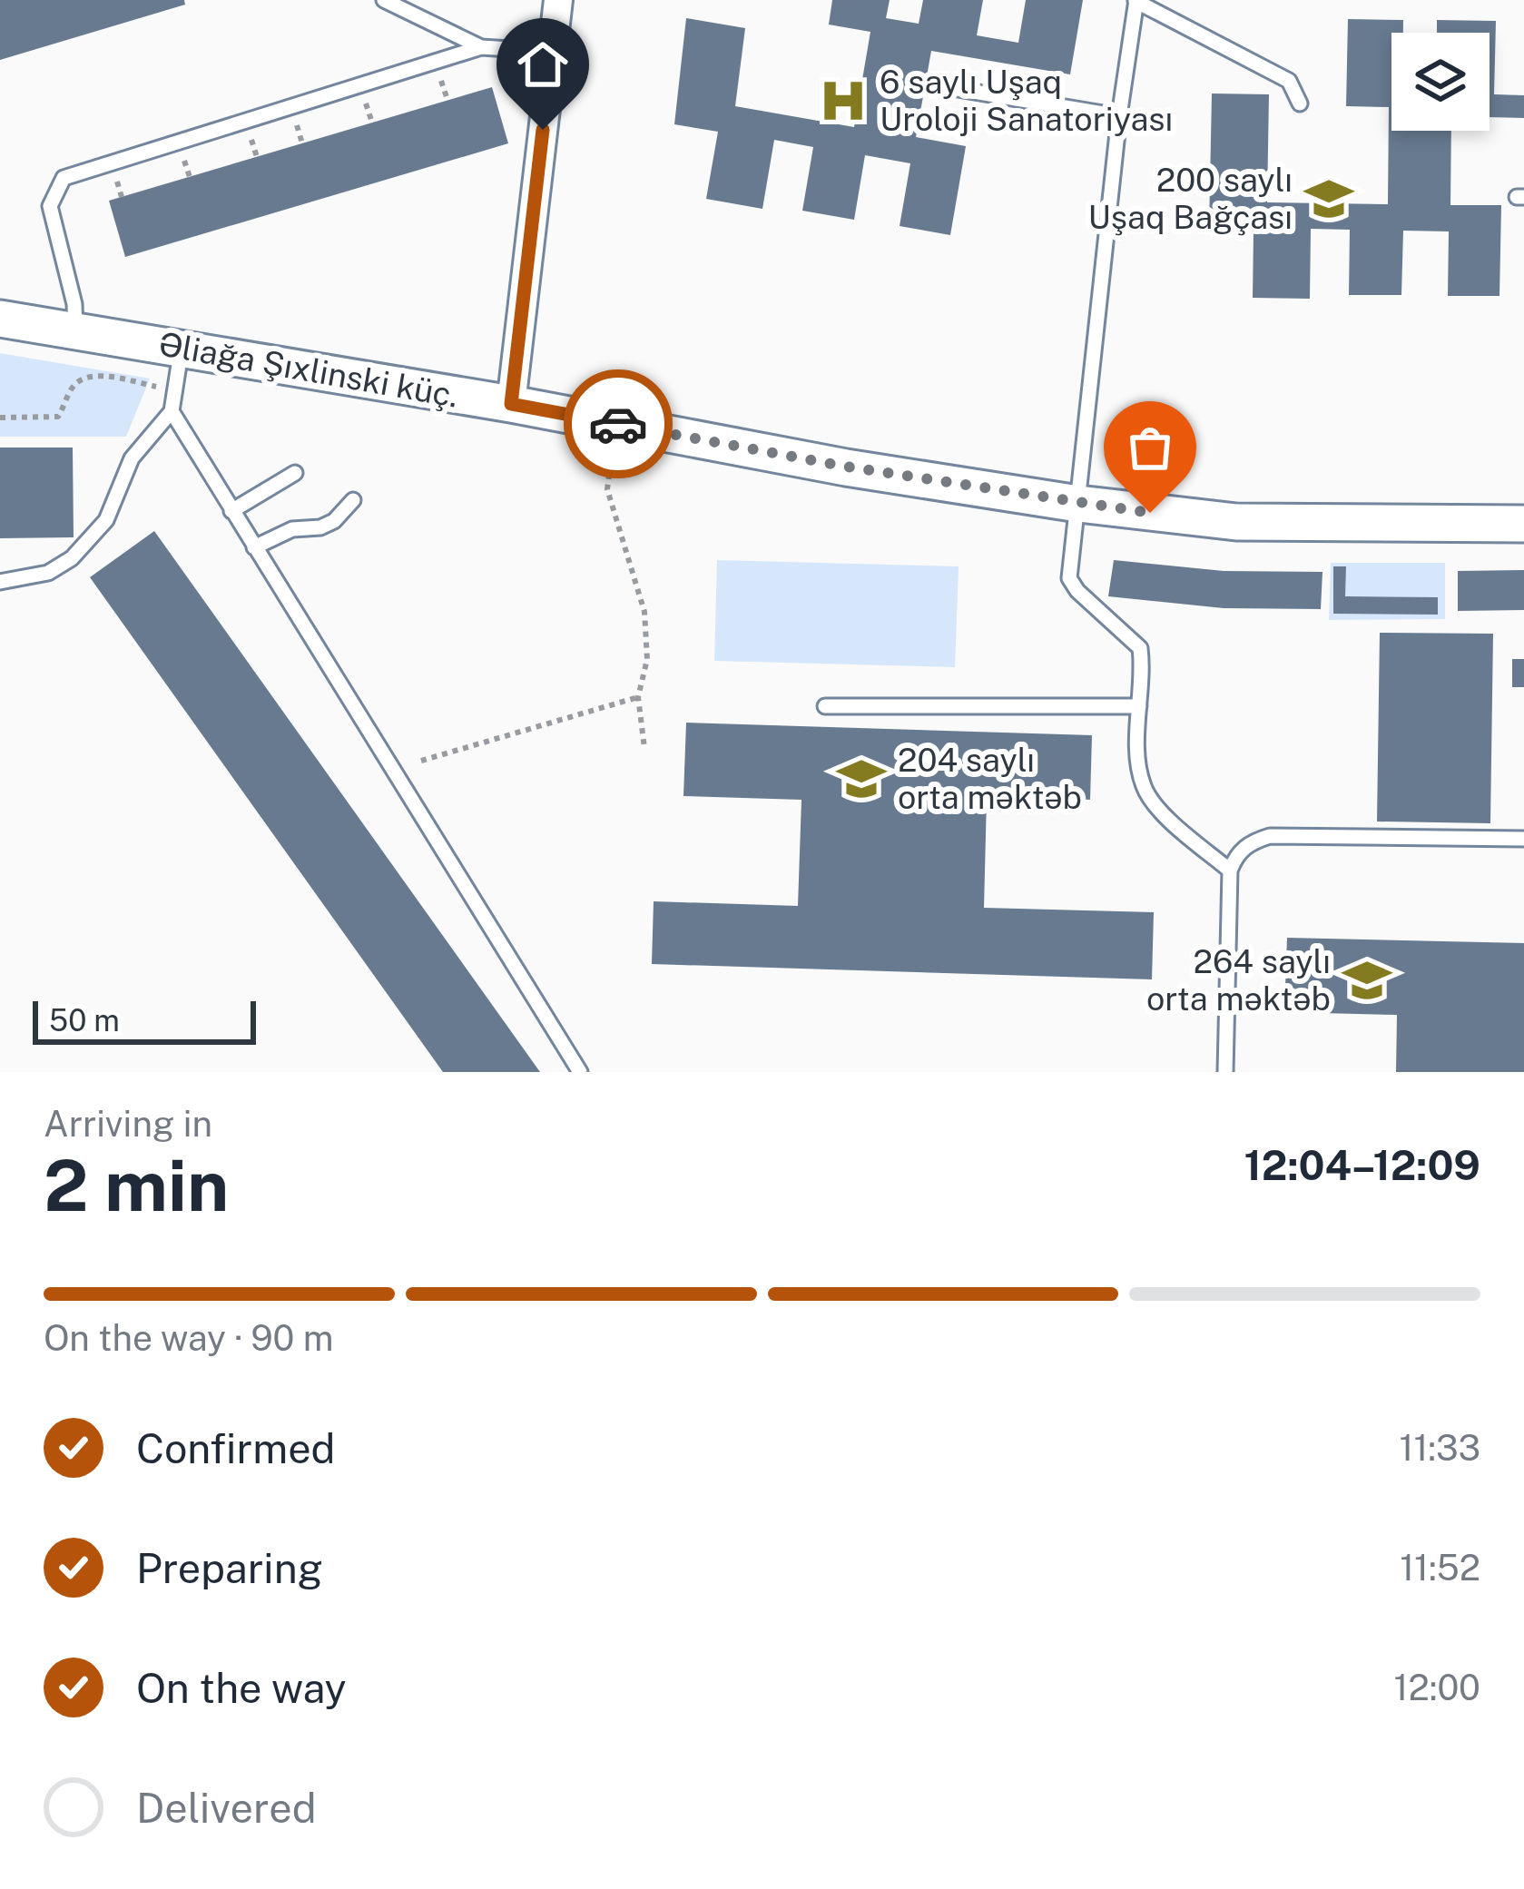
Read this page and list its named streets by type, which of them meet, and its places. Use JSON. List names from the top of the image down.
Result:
{
  "streets": {
    "main road": ["Əliağa Şıxlinski küç."]
  },
  "places": {
    "hospital": ["6 saylı Uşaq Uroloji Sanatoriyası"],
    "school or university": ["200 saylı Uşaq Bağçası", "204 saylı orta məktəb", "264 saylı orta məktəb"]
  },
  "scale_bar": "50 m",
  "page": {
    "scale": "50 m",
    "heading": ["2 min", "Arriving in", "12:04–12:09"],
    "bar": "On the way · 90 m",
    "list": [
      ["Confirmed", "11:33"],
      ["Preparing", "11:52"],
      ["On the way", "12:00"],
      "Delivered"
    ]
  }
}
